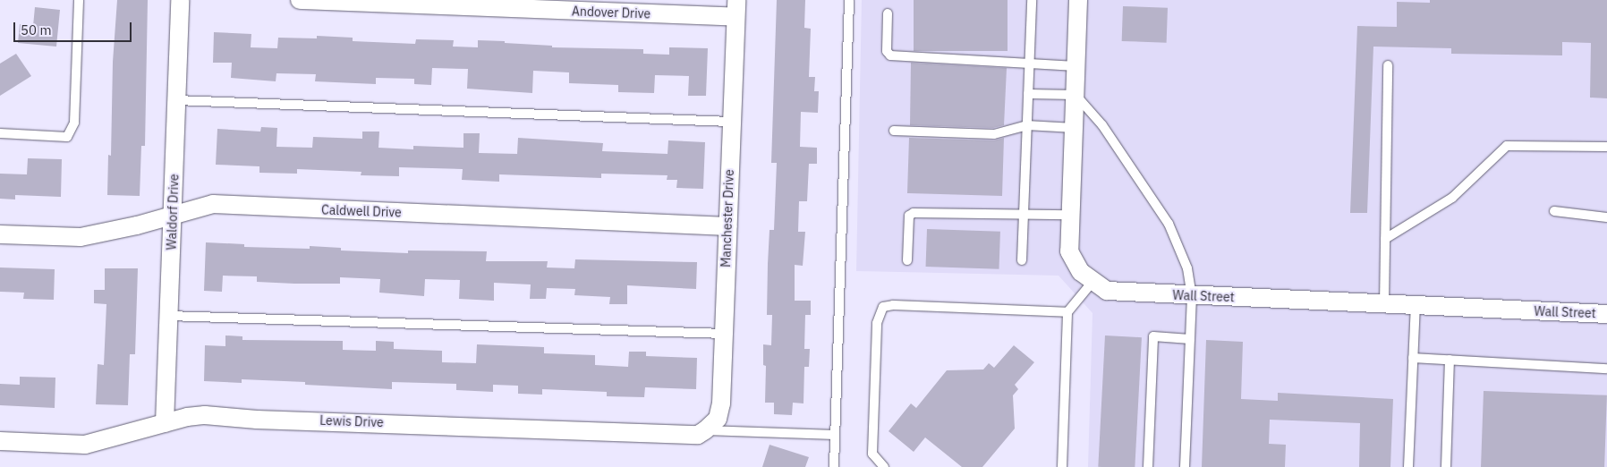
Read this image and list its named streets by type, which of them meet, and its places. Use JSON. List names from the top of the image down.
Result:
{
  "streets": {
    "street": [
      "Andover Drive",
      "Caldwell Drive",
      "Waldorf Drive",
      "Manchester Drive",
      "Wall Street",
      "Lewis Drive"
    ]
  },
  "crossings": [
    ["Andover Drive", "Manchester Drive"],
    ["Caldwell Drive", "Waldorf Drive"],
    ["Caldwell Drive", "Manchester Drive"],
    ["Waldorf Drive", "Lewis Drive"],
    ["Manchester Drive", "Lewis Drive"]
  ],
  "scale_bar": "50 m"
}
